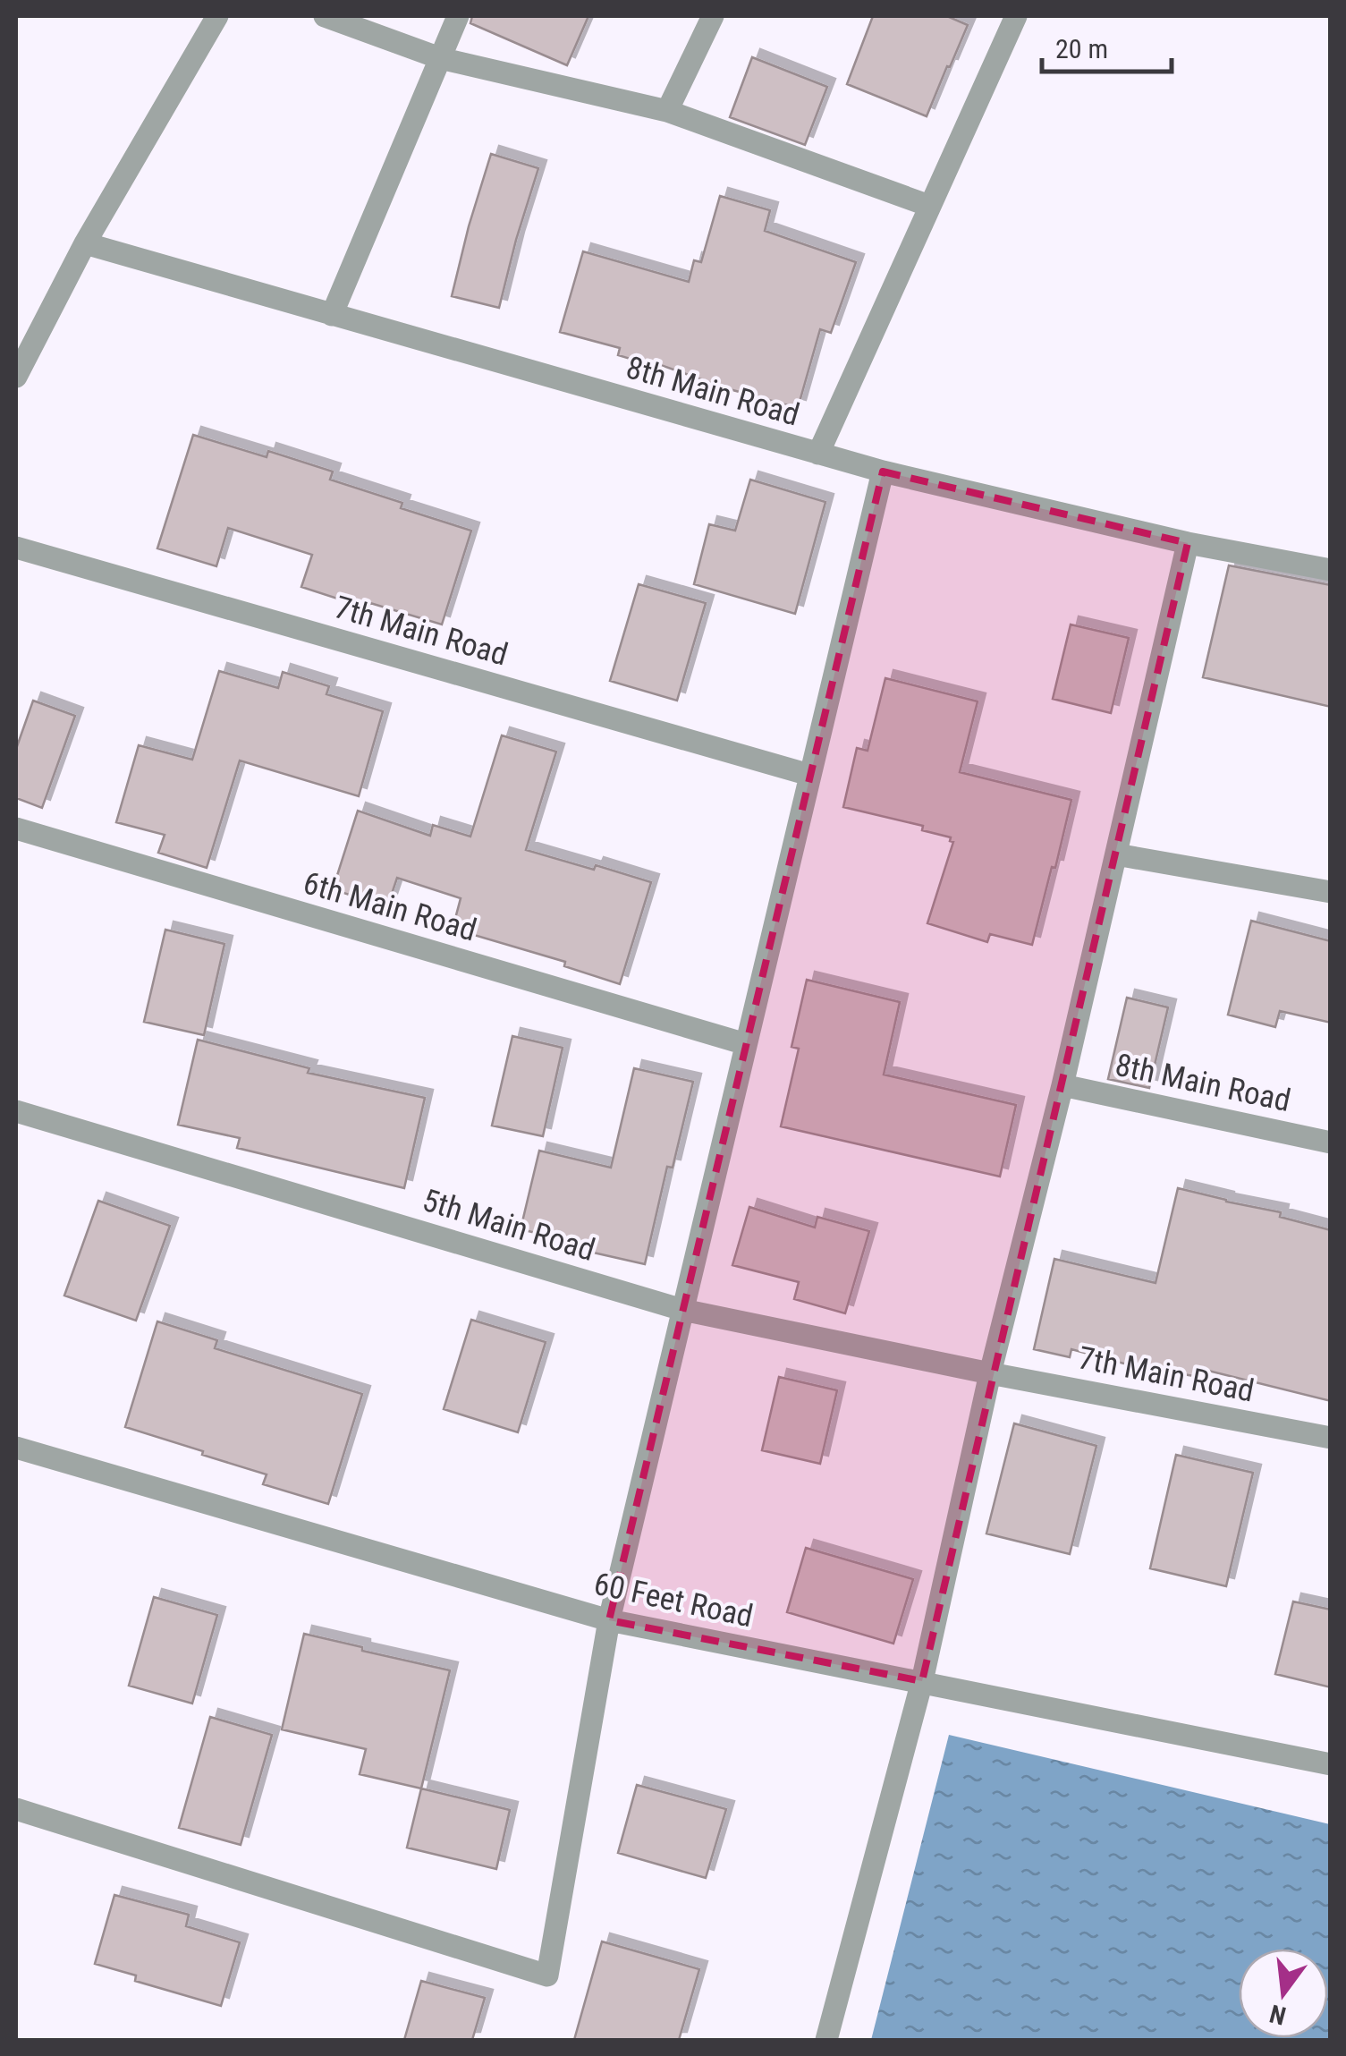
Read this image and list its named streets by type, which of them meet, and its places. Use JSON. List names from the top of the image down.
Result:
{
  "streets": {
    "street": [
      "8th Main Road",
      "7th Main Road",
      "6th Main Road",
      "5th Main Road",
      "60 Feet Road"
    ]
  },
  "crossings": [
    ["7th Main Road", "5th Main Road"]
  ],
  "scale_bar": "20 m",
  "north": "bottom"
}
